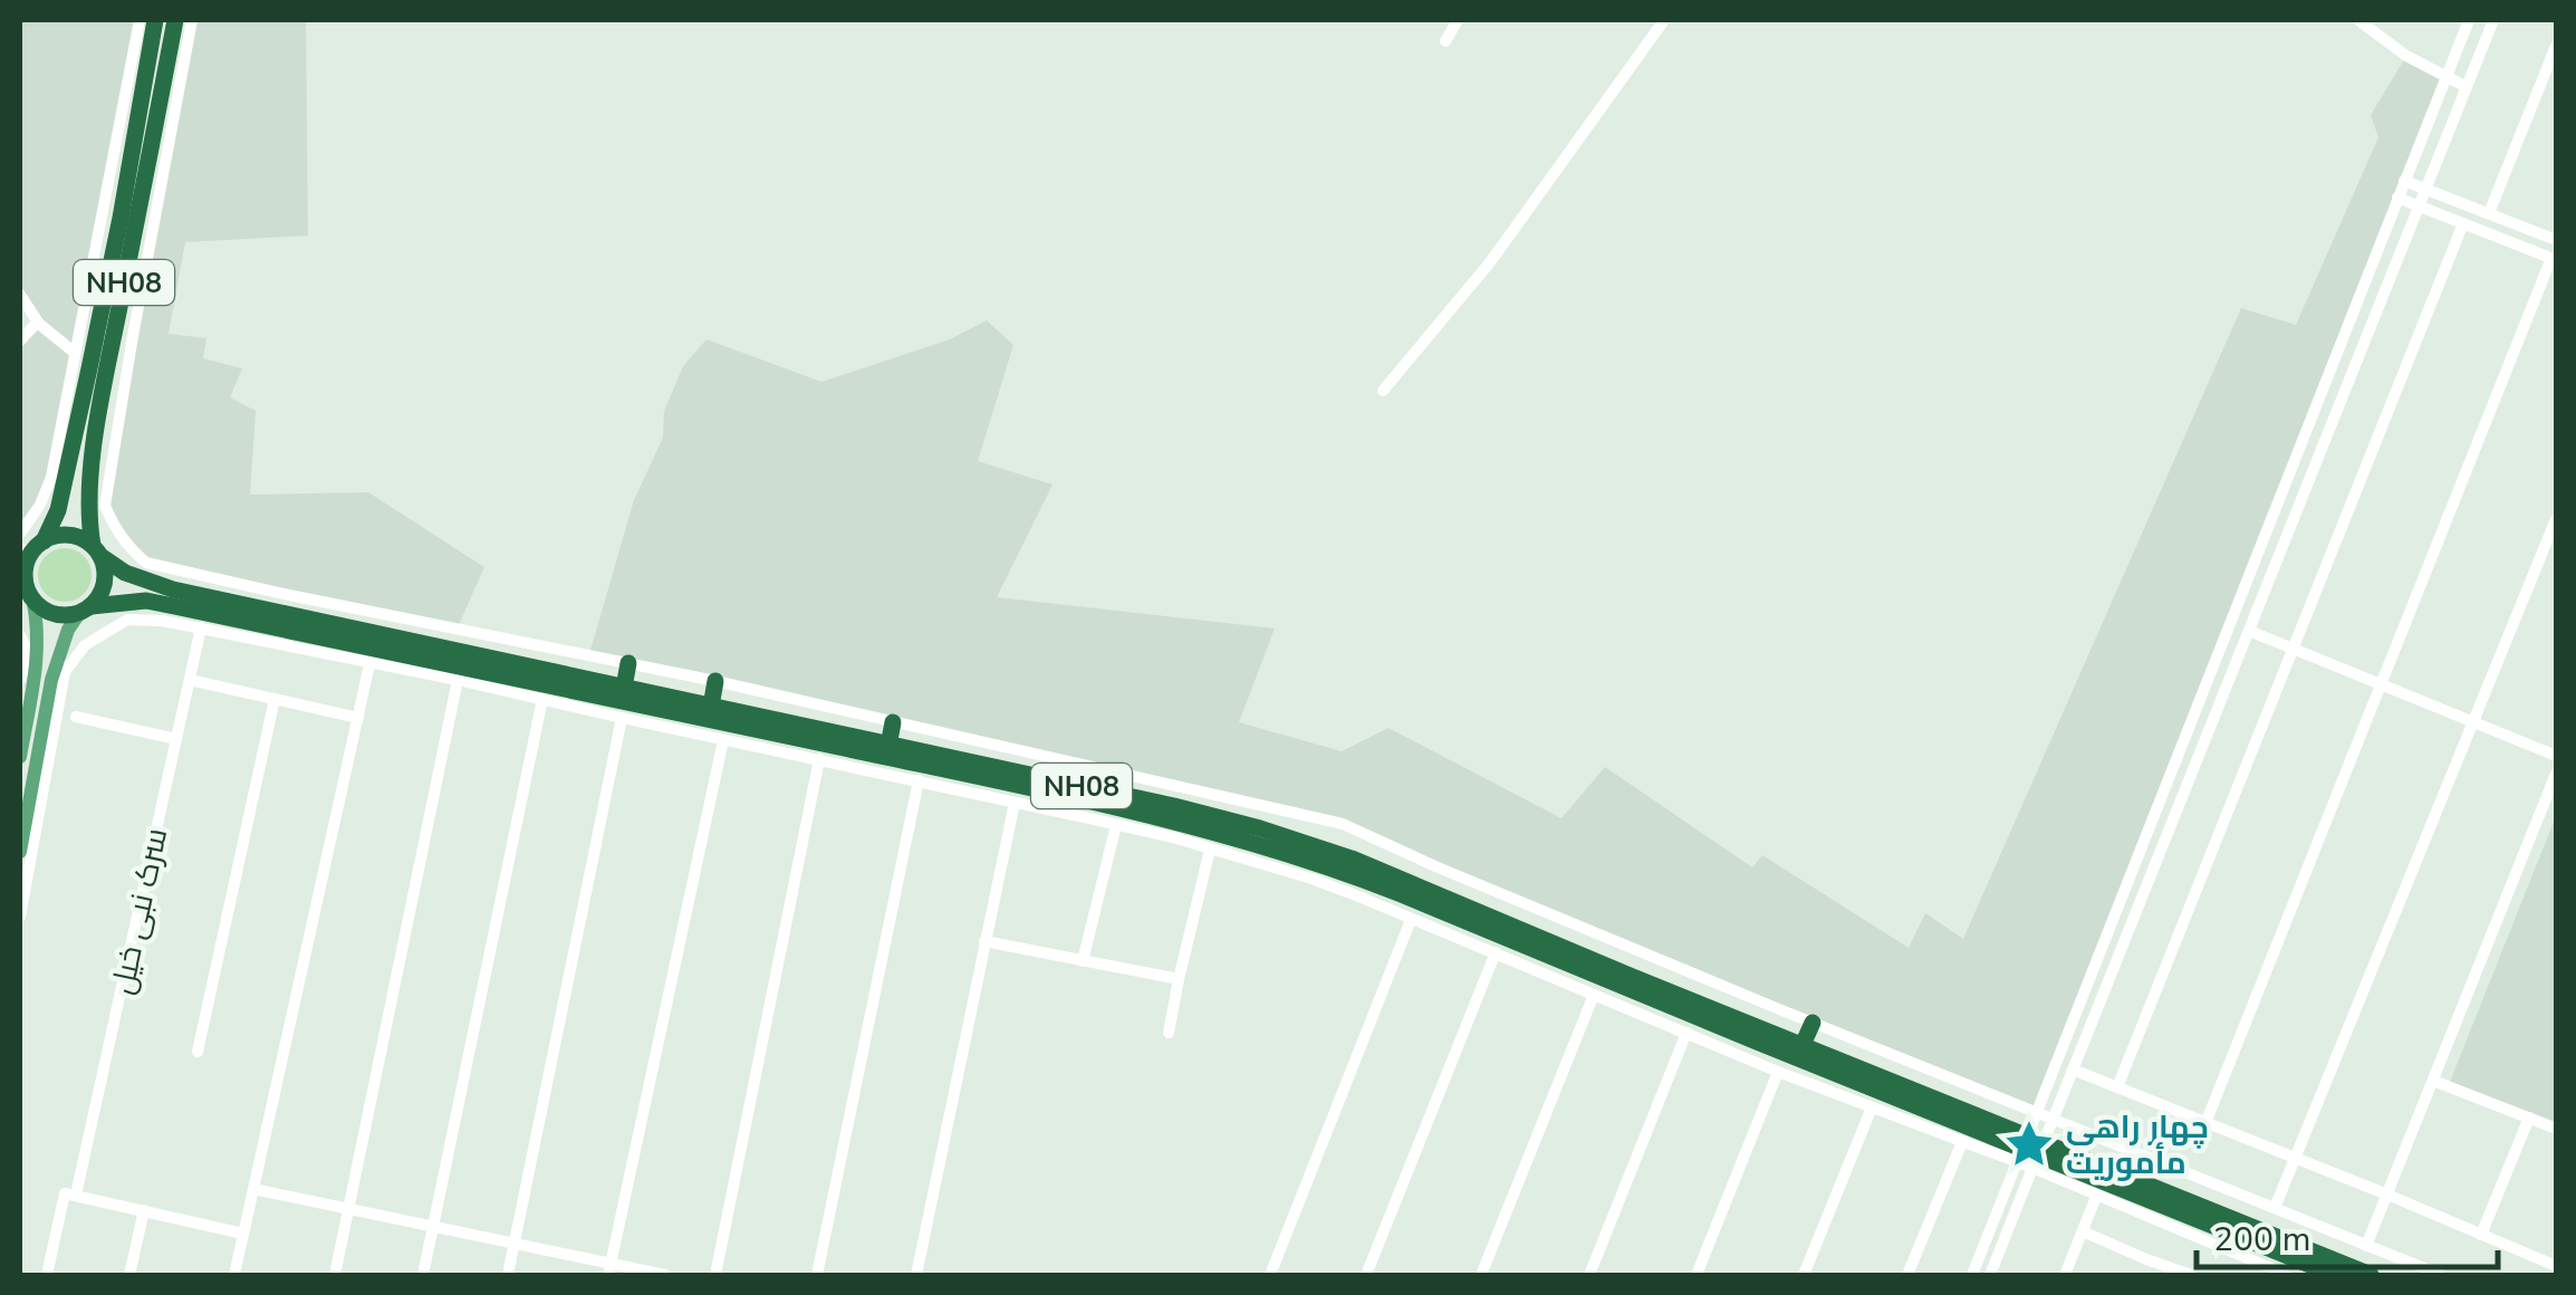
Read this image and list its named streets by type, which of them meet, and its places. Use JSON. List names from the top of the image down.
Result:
{
  "streets": {
    "highway": ["NH08"],
    "street": ["سرک نبی خیل"]
  },
  "places": {
    "place": ["چهار راهی مأموریت"]
  },
  "scale_bar": "200 m"
}
